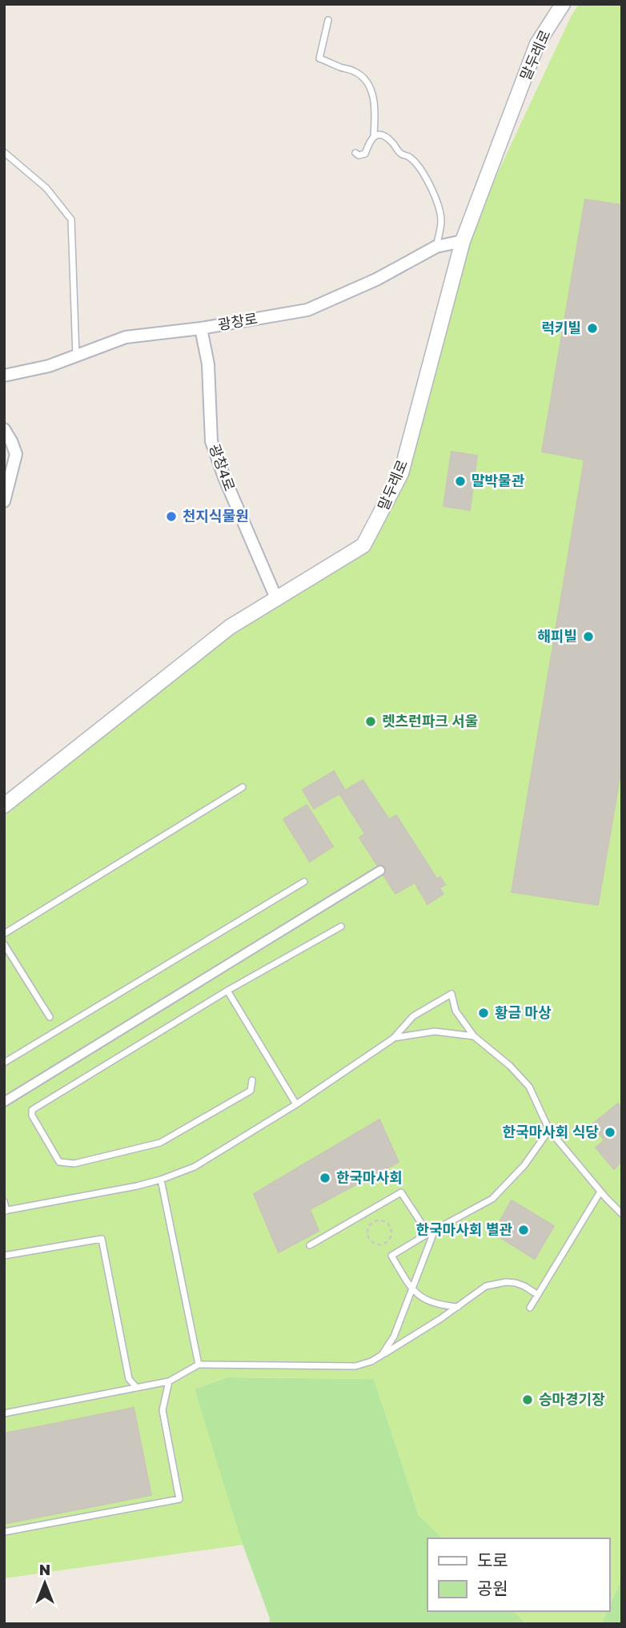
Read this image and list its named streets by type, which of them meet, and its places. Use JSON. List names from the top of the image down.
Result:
{
  "streets": {
    "street": ["말두레로", "광창로", "광창4로"]
  },
  "crossings": [
    ["말두레로", "광창로"],
    ["말두레로", "광창4로"],
    ["광창로", "광창4로"]
  ],
  "places": [
    "럭키빌",
    "말박물관",
    "천지식물원",
    "해피빌",
    "렛츠런파크 서울",
    "황금 마상",
    "한국마사회 식당",
    "한국마사회",
    "한국마사회 별관",
    "승마경기장"
  ],
  "legend": ["도로", "공원"],
  "north": "top"
}
